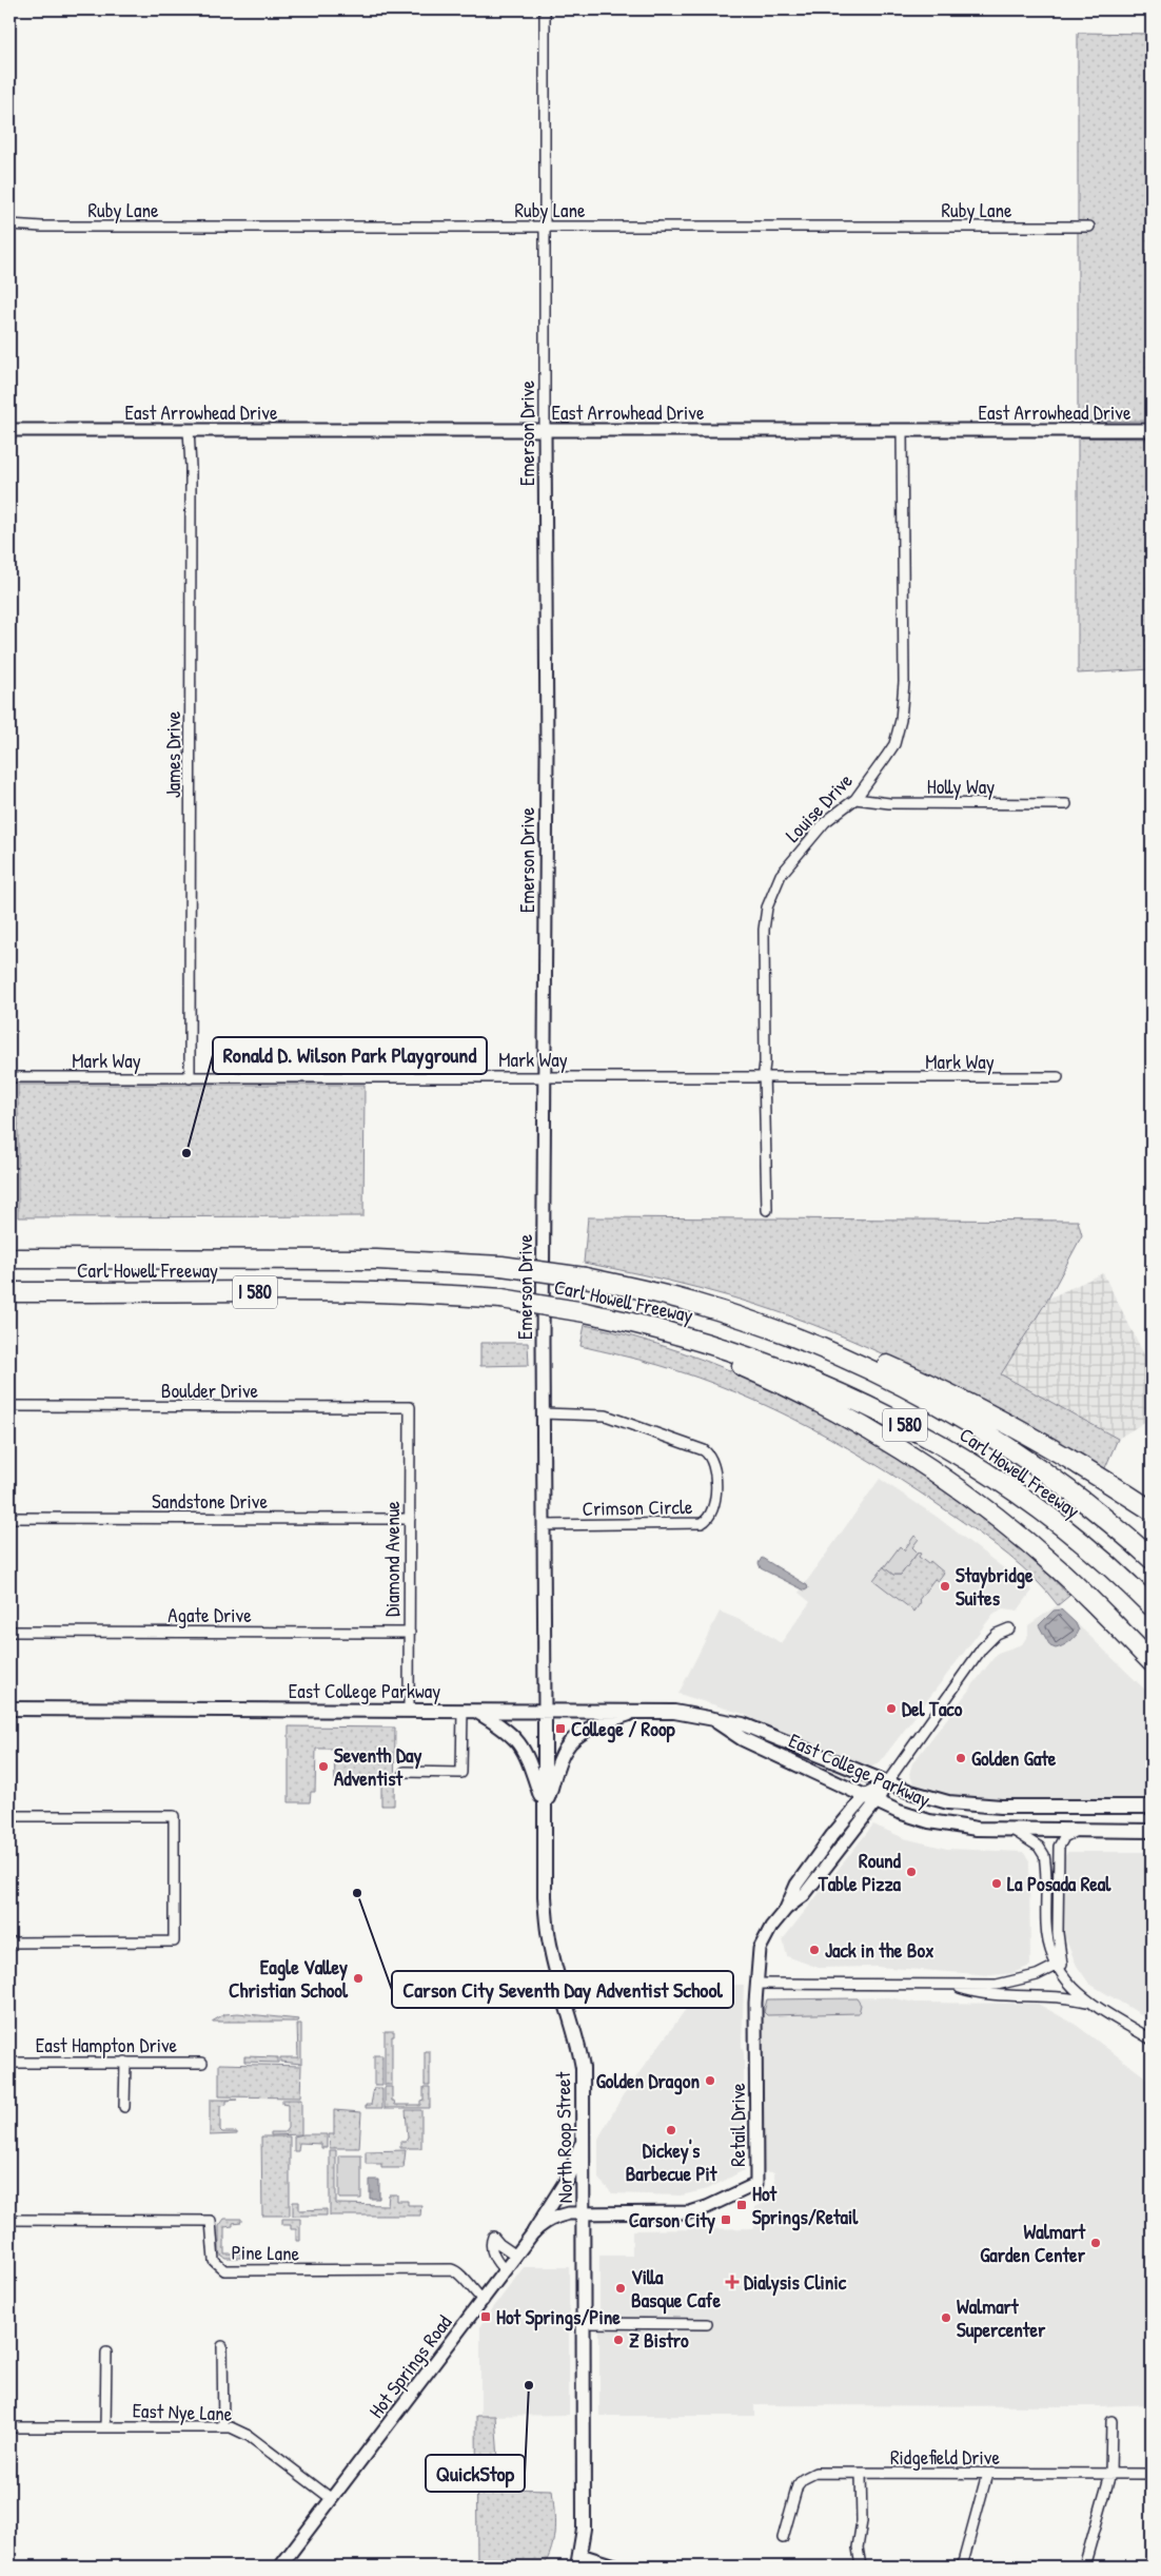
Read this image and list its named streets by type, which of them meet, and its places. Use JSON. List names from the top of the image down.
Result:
{
  "streets": {
    "highway": ["Carl Howell Freeway", "I 580"],
    "main road": ["East College Parkway", "North Roop Street"],
    "street": [
      "Ruby Lane",
      "East Arrowhead Drive",
      "Emerson Drive",
      "James Drive",
      "Holly Way",
      "Louise Drive",
      "Mark Way",
      "Boulder Drive",
      "Sandstone Drive",
      "Crimson Circle",
      "Diamond Avenue",
      "Agate Drive",
      "East Hampton Drive",
      "Retail Drive",
      "Pine Lane",
      "Hot Springs Road",
      "East Nye Lane",
      "Ridgefield Drive"
    ]
  },
  "crossings": [
    ["Ruby Lane", "Emerson Drive"],
    ["East Arrowhead Drive", "Emerson Drive"],
    ["East Arrowhead Drive", "James Drive"],
    ["East Arrowhead Drive", "Louise Drive"],
    ["Emerson Drive", "Mark Way"],
    ["Emerson Drive", "Crimson Circle"],
    ["Emerson Drive", "East College Parkway"],
    ["Emerson Drive", "North Roop Street"],
    ["James Drive", "Mark Way"],
    ["Holly Way", "Louise Drive"],
    ["Louise Drive", "Mark Way"],
    ["Boulder Drive", "Diamond Avenue"],
    ["Sandstone Drive", "Diamond Avenue"],
    ["Diamond Avenue", "Agate Drive"],
    ["Diamond Avenue", "East College Parkway"],
    ["East College Parkway", "Retail Drive"],
    ["East College Parkway", "North Roop Street"],
    ["Retail Drive", "North Roop Street"],
    ["Retail Drive", "Hot Springs Road"],
    ["North Roop Street", "Hot Springs Road"],
    ["Pine Lane", "Hot Springs Road"],
    ["Hot Springs Road", "East Nye Lane"]
  ],
  "places": {
    "other": [
      "Ronald D. Wilson Park Playground",
      "Staybridge Suites",
      "Del Taco",
      "Golden Gate",
      "Seventh Day Adventist",
      "Round Table Pizza",
      "La Posada Real",
      "Carson City Seventh Day Adventist School",
      "Jack in the Box",
      "Eagle Valley Christian School",
      "Golden Dragon",
      "Dickey's Barbecue Pit",
      "Walmart Garden Center",
      "Villa Basque Cafe",
      "Walmart Supercenter",
      "Z Bistro",
      "QuickStop"
    ],
    "transit": [
      "College / Roop",
      "Hot Springs/Retail",
      "Carson City",
      "Hot Springs/Pine"
    ],
    "health": ["Dialysis Clinic"]
  }
}
